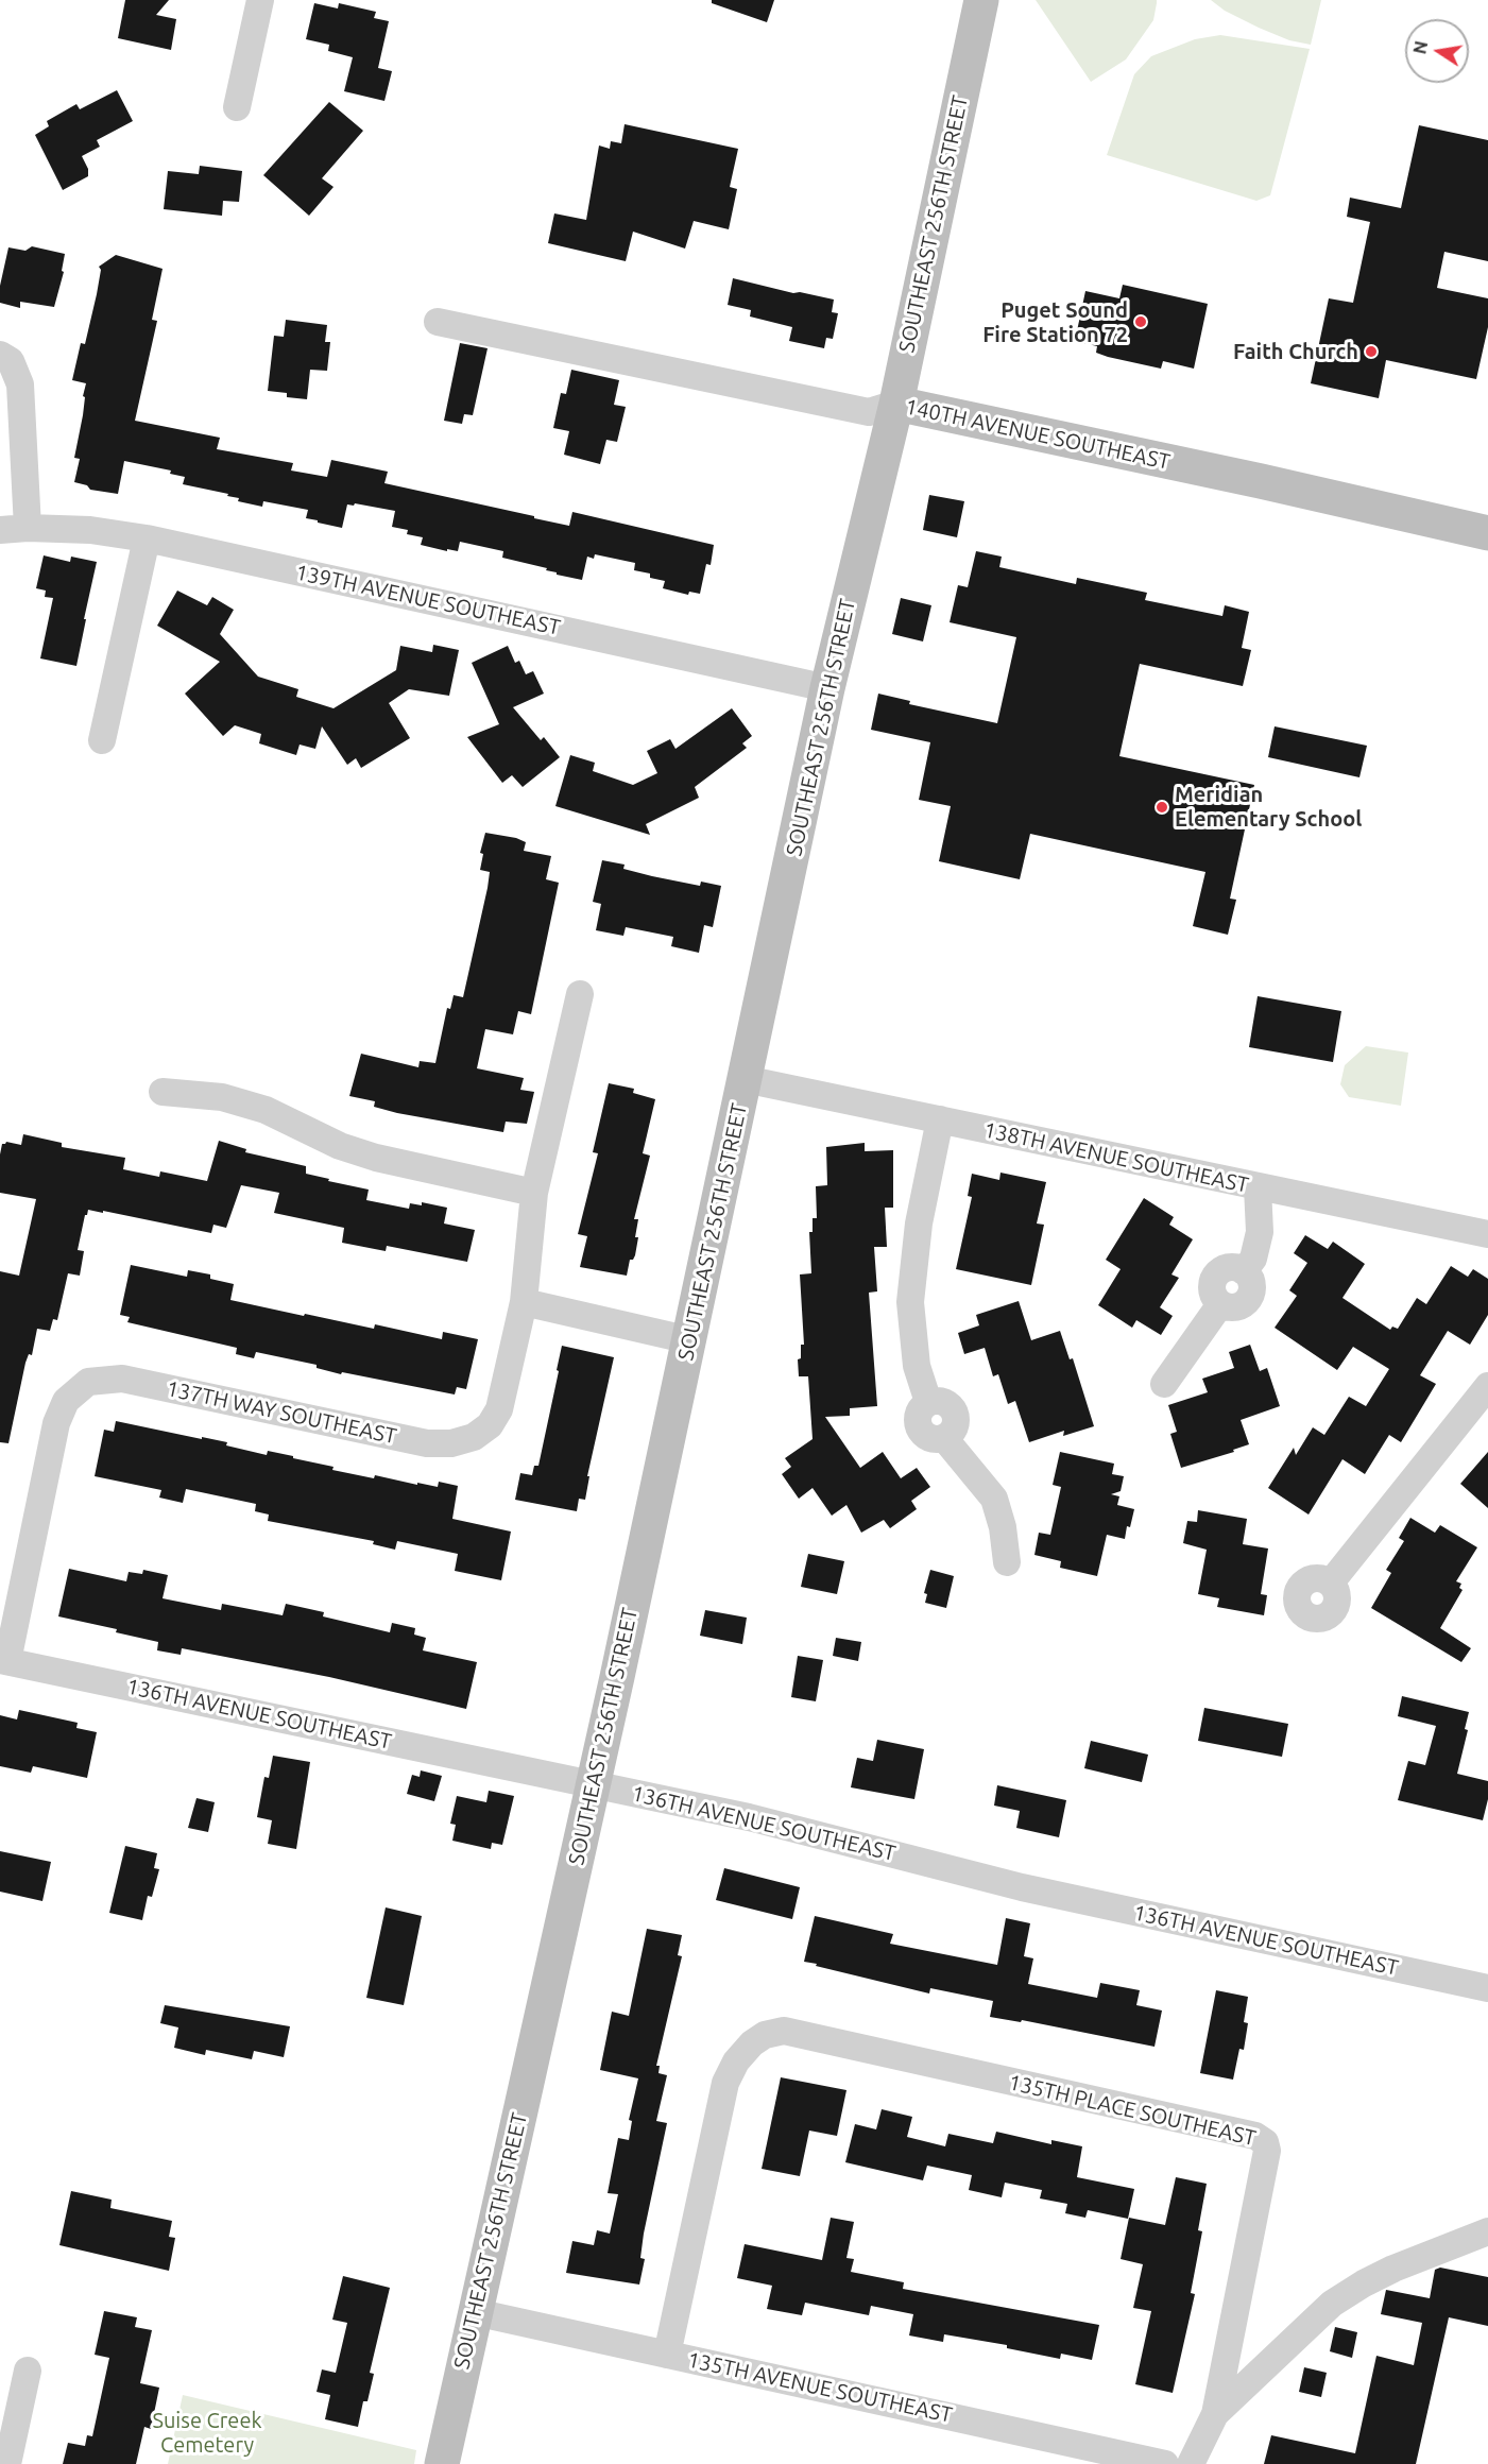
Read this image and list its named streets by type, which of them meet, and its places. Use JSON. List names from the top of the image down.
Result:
{
  "streets": {
    "main road": ["SOUTHEAST 256TH STREET", "140TH AVENUE SOUTHEAST"],
    "street": [
      "139TH AVENUE SOUTHEAST",
      "138TH AVENUE SOUTHEAST",
      "137TH WAY SOUTHEAST",
      "136TH AVENUE SOUTHEAST",
      "135TH PLACE SOUTHEAST",
      "135TH AVENUE SOUTHEAST"
    ]
  },
  "crossings": [
    ["SOUTHEAST 256TH STREET", "140TH AVENUE SOUTHEAST"],
    ["SOUTHEAST 256TH STREET", "139TH AVENUE SOUTHEAST"],
    ["SOUTHEAST 256TH STREET", "138TH AVENUE SOUTHEAST"],
    ["SOUTHEAST 256TH STREET", "136TH AVENUE SOUTHEAST"],
    ["SOUTHEAST 256TH STREET", "135TH AVENUE SOUTHEAST"],
    ["137TH WAY SOUTHEAST", "136TH AVENUE SOUTHEAST"],
    ["135TH PLACE SOUTHEAST", "135TH AVENUE SOUTHEAST"]
  ],
  "parks": ["Suise Creek Cemetery"],
  "places": ["Puget Sound Fire Station 72", "Faith Church", "Meridian Elementary School"],
  "north": "left"
}
